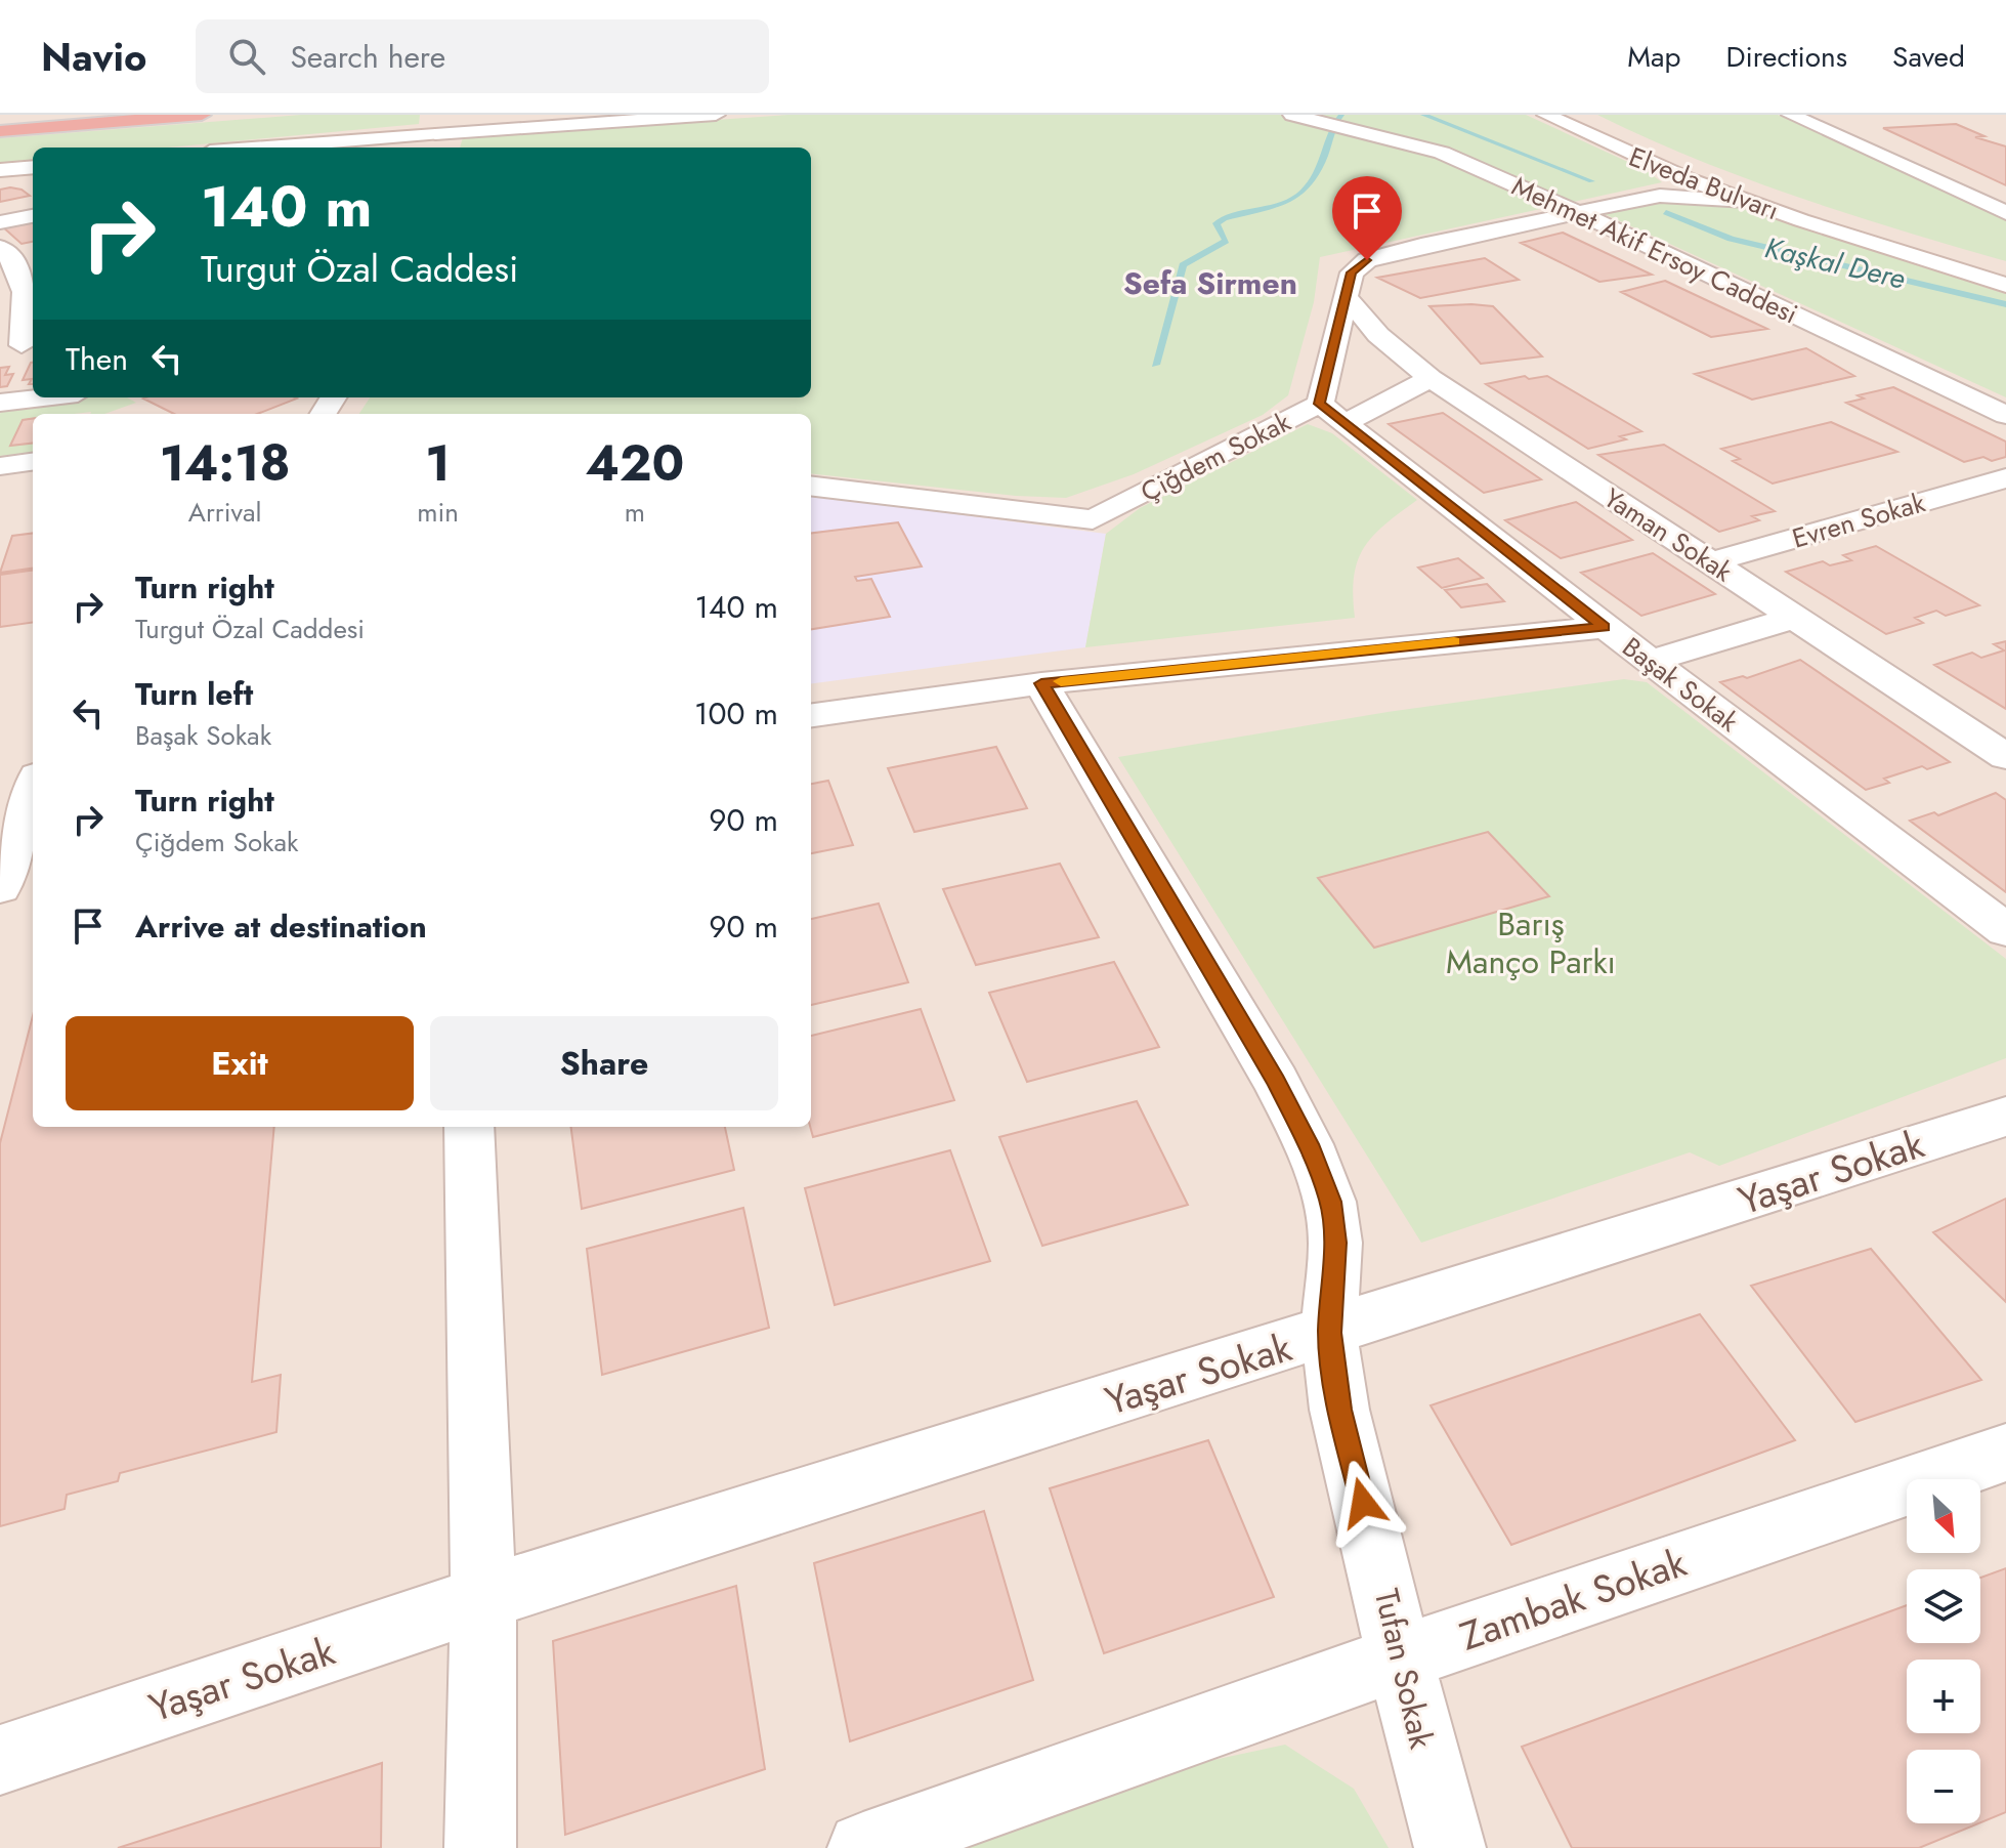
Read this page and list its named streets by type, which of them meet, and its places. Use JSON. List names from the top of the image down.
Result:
{
  "streets": {
    "street": [
      "Elveda Bulvarı",
      "Mehmet Akif Ersoy Caddesi",
      "Çiğdem Sokak",
      "Evren Sokak",
      "Yaman Sokak",
      "Başak Sokak",
      "Yaşar Sokak",
      "Zambak Sokak",
      "Tufan Sokak"
    ]
  },
  "crossings": [
    ["Elveda Bulvarı", "Çiğdem Sokak"],
    ["Mehmet Akif Ersoy Caddesi", "Çiğdem Sokak"],
    ["Çiğdem Sokak", "Yaman Sokak"],
    ["Çiğdem Sokak", "Başak Sokak"],
    ["Evren Sokak", "Yaman Sokak"],
    ["Yaşar Sokak", "Tufan Sokak"],
    ["Zambak Sokak", "Tufan Sokak"]
  ],
  "districts": ["Sefa Sirmen"],
  "water": ["Kaşkal Dere"],
  "parks": ["Barış Manço Parkı"],
  "north": "bottom right",
  "page": {
    "header": "Navio",
    "search": "Search here",
    "nav": ["Map", "Directions", "Saved"],
    "turn": ["140 m", "Turgut Özal Caddesi"],
    "then": "Then",
    "eta": [
      "14:18",
      "Arrival",
      "1",
      "min",
      "420",
      "m"
    ],
    "list": [
      {
        "name": "Turn right",
        "note": "Turgut Özal Caddesi",
        "value": "140 m"
      },
      {
        "name": "Turn left",
        "note": "Başak Sokak",
        "value": "100 m"
      },
      {
        "name": "Turn right",
        "note": "Çiğdem Sokak",
        "value": "90 m"
      },
      {
        "name": "Arrive at destination",
        "value": "90 m"
      }
    ],
    "buttons": ["Exit", "Share"],
    "map_buttons": ["+", "−"]
  }
}
